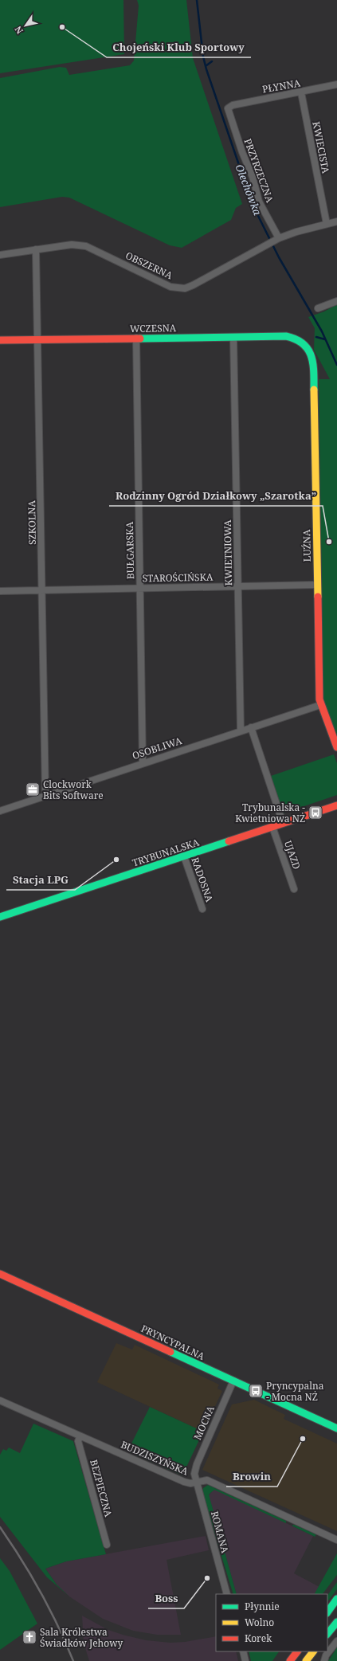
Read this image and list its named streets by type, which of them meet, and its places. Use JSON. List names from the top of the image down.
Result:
{
  "streets": {
    "street": [
      "PŁYNNA",
      "KWIECISTA",
      "PRZYRZECZNA",
      "OBSZERNA",
      "WCZESNA",
      "SZKOLNA",
      "LUŹNA",
      "BUŁGARSKA",
      "KWIETNIOWA",
      "STAROŚCIŃSKA",
      "OSOBLIWA",
      "TRYBUNALSKA",
      "UJAZD",
      "RADOSNA",
      "PRYNCYPALNA",
      "MOCNA",
      "BUDZISZYŃSKA",
      "BEZPIECZNA",
      "ROMANA"
    ]
  },
  "crossings": [
    ["PŁYNNA", "KWIECISTA"],
    ["PŁYNNA", "PRZYRZECZNA"],
    ["KWIECISTA", "OBSZERNA"],
    ["PRZYRZECZNA", "OBSZERNA"],
    ["OBSZERNA", "SZKOLNA"],
    ["WCZESNA", "SZKOLNA"],
    ["WCZESNA", "LUŹNA"],
    ["WCZESNA", "BUŁGARSKA"],
    ["WCZESNA", "KWIETNIOWA"],
    ["SZKOLNA", "STAROŚCIŃSKA"],
    ["SZKOLNA", "OSOBLIWA"],
    ["LUŹNA", "STAROŚCIŃSKA"],
    ["LUŹNA", "OSOBLIWA"],
    ["BUŁGARSKA", "STAROŚCIŃSKA"],
    ["BUŁGARSKA", "OSOBLIWA"],
    ["KWIETNIOWA", "STAROŚCIŃSKA"],
    ["KWIETNIOWA", "OSOBLIWA"],
    ["TRYBUNALSKA", "UJAZD"],
    ["TRYBUNALSKA", "RADOSNA"],
    ["PRYNCYPALNA", "MOCNA"],
    ["MOCNA", "ROMANA"],
    ["BUDZISZYŃSKA", "BEZPIECZNA"],
    ["BUDZISZYŃSKA", "ROMANA"]
  ],
  "water": ["Olechówka"],
  "places": {
    "other": [
      "Chojeński Klub Sportowy",
      "Rodzinny Ogród Działkowy „Szarotka”",
      "Stacja LPG",
      "Browin",
      "Boss"
    ],
    "office": ["Clockwork Bits Software"],
    "bus stop": ["Trybunalska - Kwietniowa NŻ", "Pryncypalna - Mocna NŻ"],
    "church": ["Sala Królestwa Świadków Jehowy"]
  },
  "legend": ["Płynnie", "Wolno", "Korek"],
  "north": "bottom left"
}
